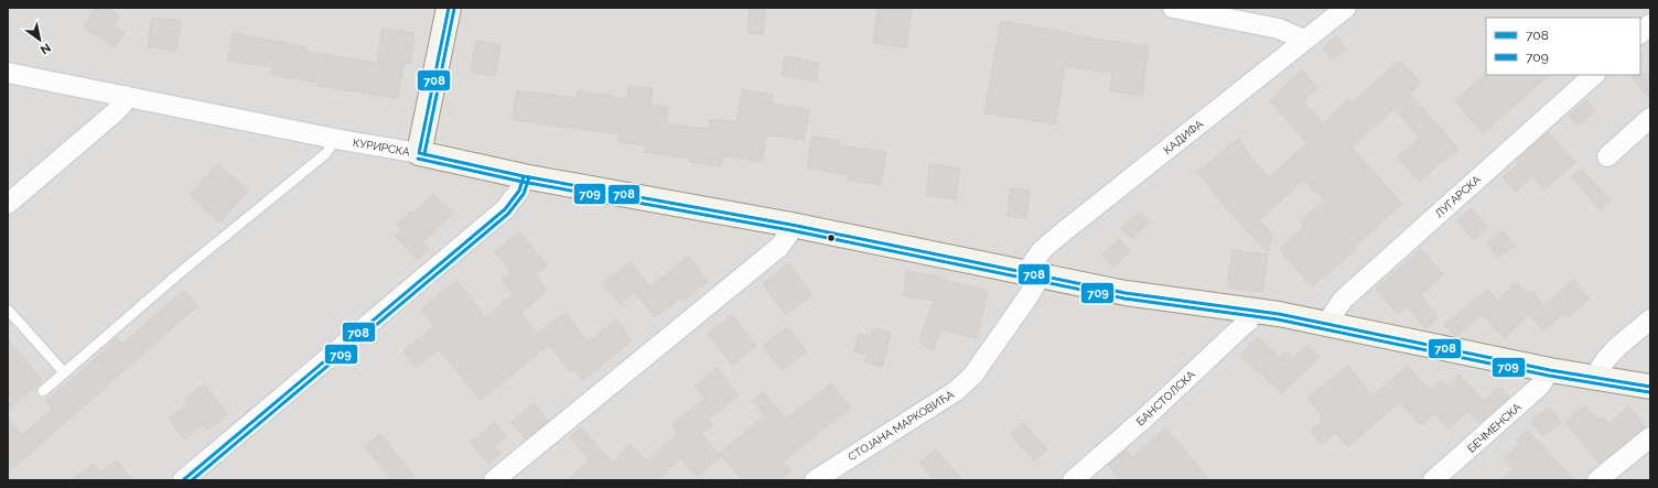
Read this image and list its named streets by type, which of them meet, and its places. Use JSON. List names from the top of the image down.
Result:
{
  "streets": {
    "street": [
      "КАДИФА",
      "КУРИРСКА",
      "ЛУГАРСКА",
      "БАНСТОЛСКА",
      "СТОЈАНА МАРКОВИЋА",
      "БЕЧМЕНСКА"
    ]
  },
  "crossings": [
    ["КАДИФА", "КУРИРСКА"],
    ["КАДИФА", "СТОЈАНА МАРКОВИЋА"],
    ["КУРИРСКА", "ЛУГАРСКА"],
    ["КУРИРСКА", "БАНСТОЛСКА"],
    ["КУРИРСКА", "СТОЈАНА МАРКОВИЋА"],
    ["КУРИРСКА", "БЕЧМЕНСКА"]
  ],
  "lines": ["transit line 708", "transit line 709"],
  "legend": ["708", "709"],
  "north": "bottom right"
}
